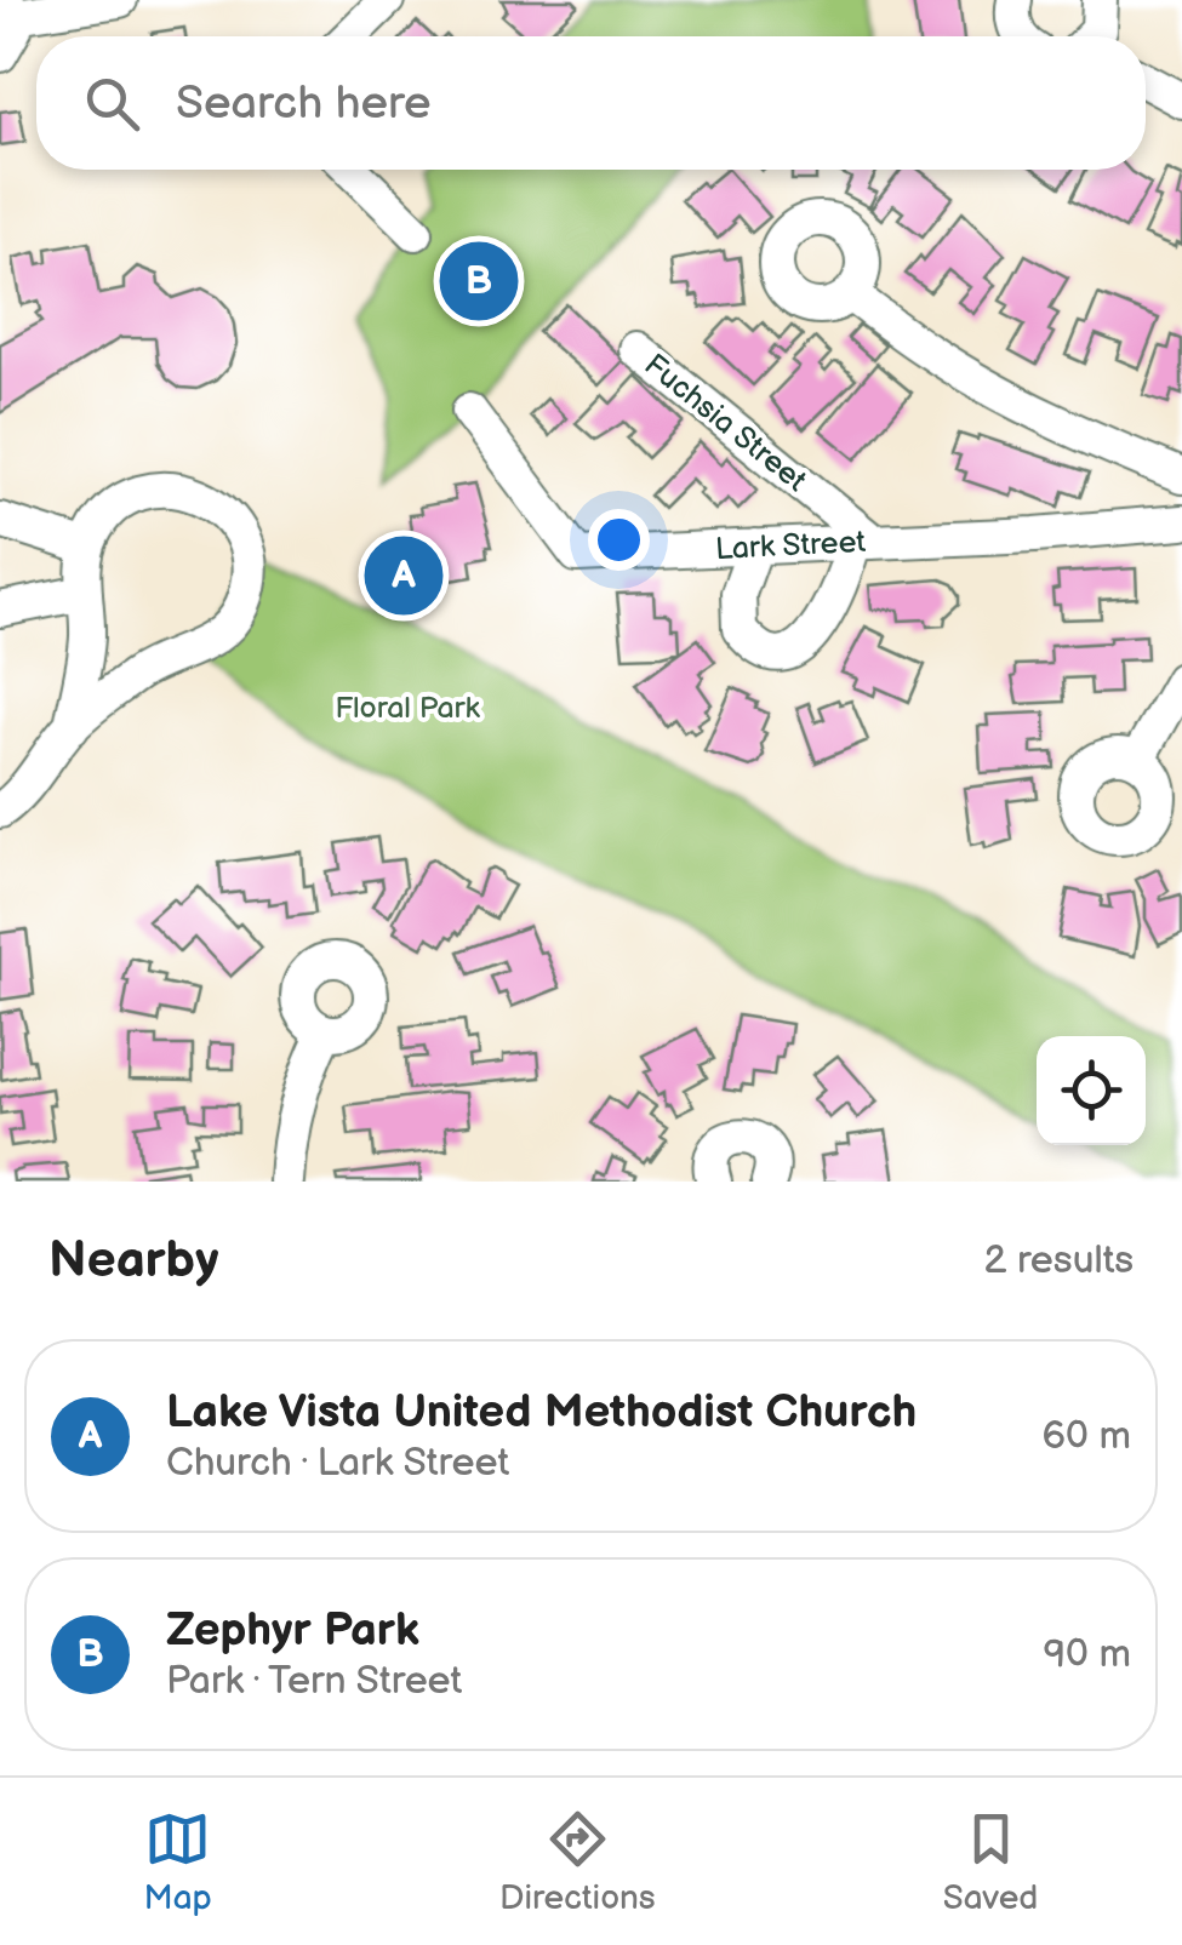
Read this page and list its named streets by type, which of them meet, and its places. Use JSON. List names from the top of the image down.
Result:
{
  "streets": {
    "street": ["Fuchsia Street", "Lark Street"]
  },
  "crossings": [
    ["Fuchsia Street", "Lark Street"]
  ],
  "parks": ["Floral Park"],
  "page": {
    "search": "Search here",
    "pins": ["B", "A"],
    "heading": ["Nearby", "2 results"],
    "list": [
      {
        "mark": "A",
        "name": "Lake Vista United Methodist Church",
        "note": "Church · Lark Street",
        "value": "60 m"
      },
      {
        "mark": "B",
        "name": "Zephyr Park",
        "note": "Park · Tern Street",
        "value": "90 m"
      }
    ],
    "nav": ["Map", "Directions", "Saved"]
  }
}
